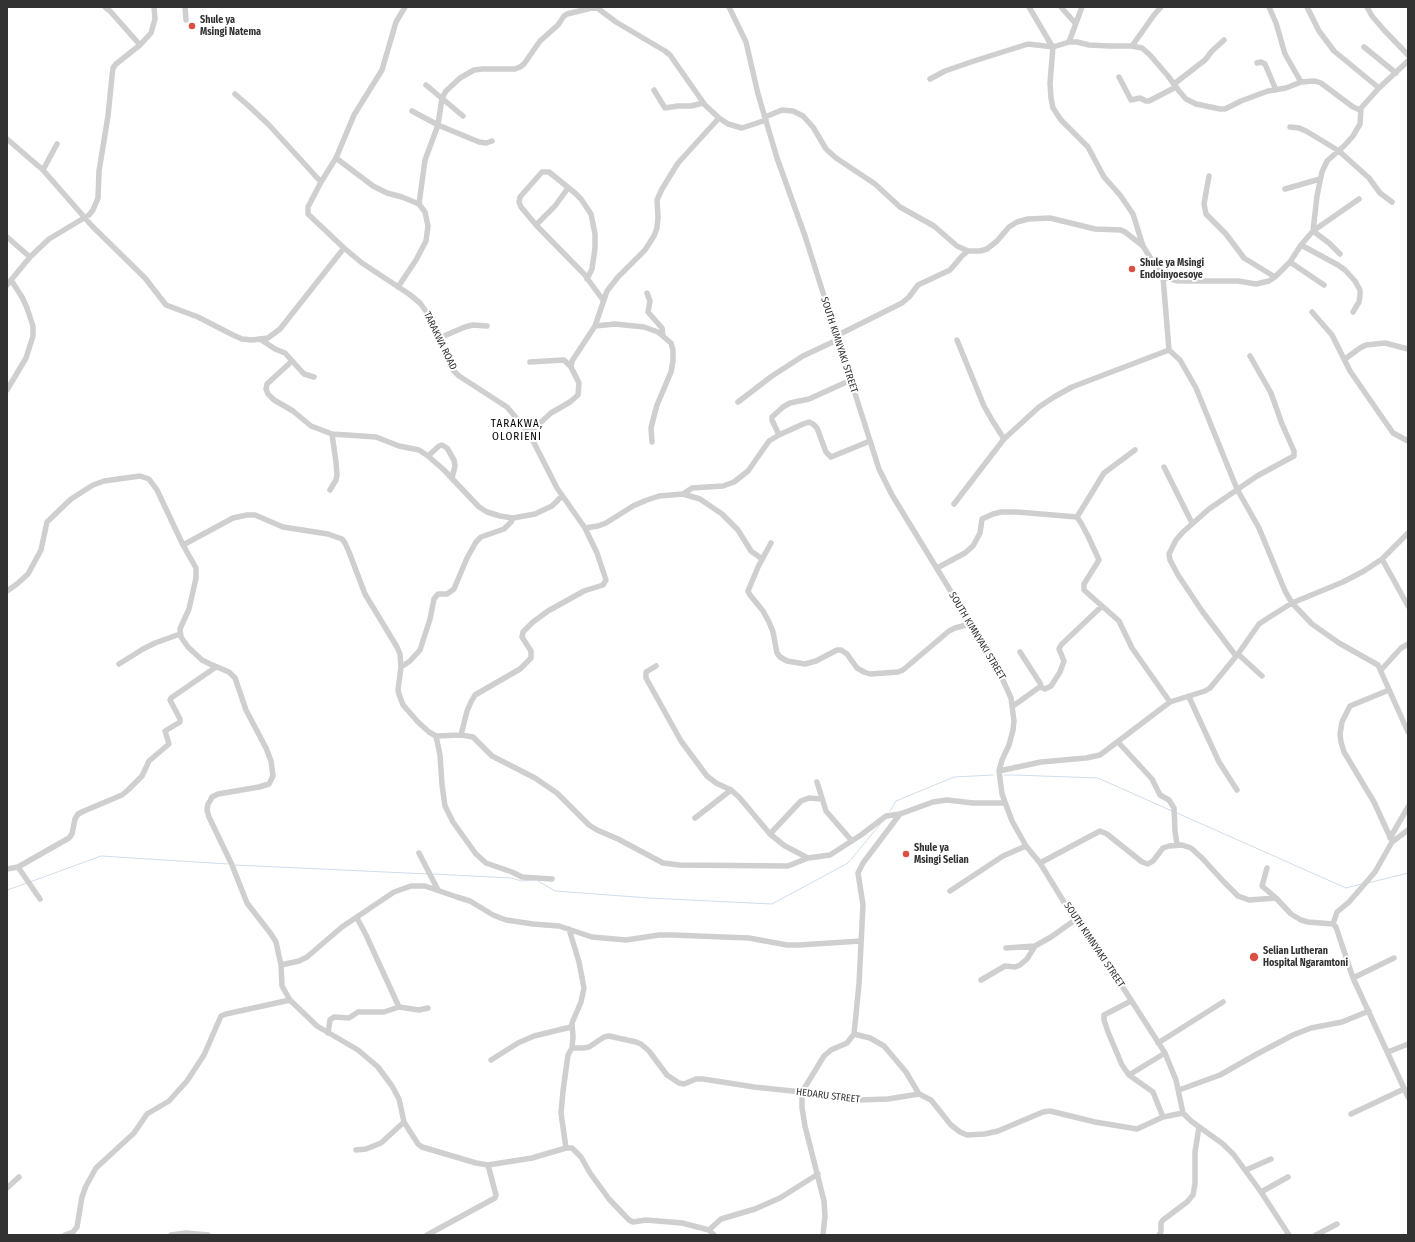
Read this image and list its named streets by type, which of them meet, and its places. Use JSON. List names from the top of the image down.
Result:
{
  "streets": {
    "street": ["TARAKWA ROAD", "SOUTH KIMNYAKI STREET", "HEDARU STREET"]
  },
  "districts": ["TARAKWA, OLORIENI"],
  "places": [
    "Shule ya Msingi Natema",
    "Shule ya Msingi Endoinyoesoye",
    "Shule ya Msingi Selian",
    "Selian Lutheran Hospital Ngaramtoni"
  ]
}
